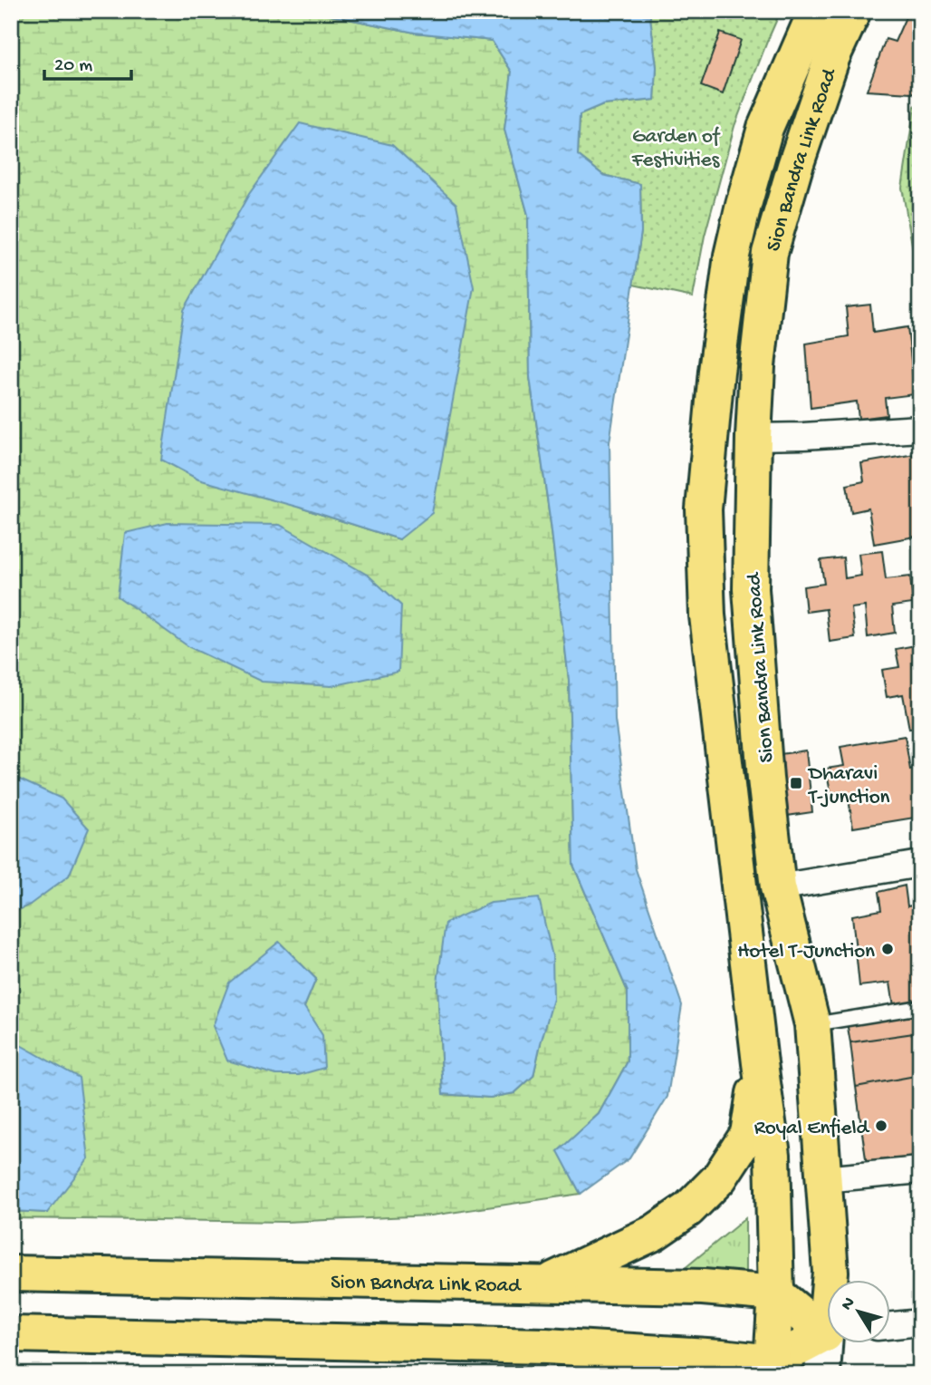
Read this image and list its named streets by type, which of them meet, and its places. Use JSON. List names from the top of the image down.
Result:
{
  "streets": {
    "main road": ["Sion Bandra Link Road"]
  },
  "parks": ["Garden of Festivities"],
  "places": {
    "transit": ["Dharavi T-junction"],
    "other": ["Hotel T-Junction", "Royal Enfield"]
  },
  "scale_bar": "20 m",
  "north": "top left"
}
